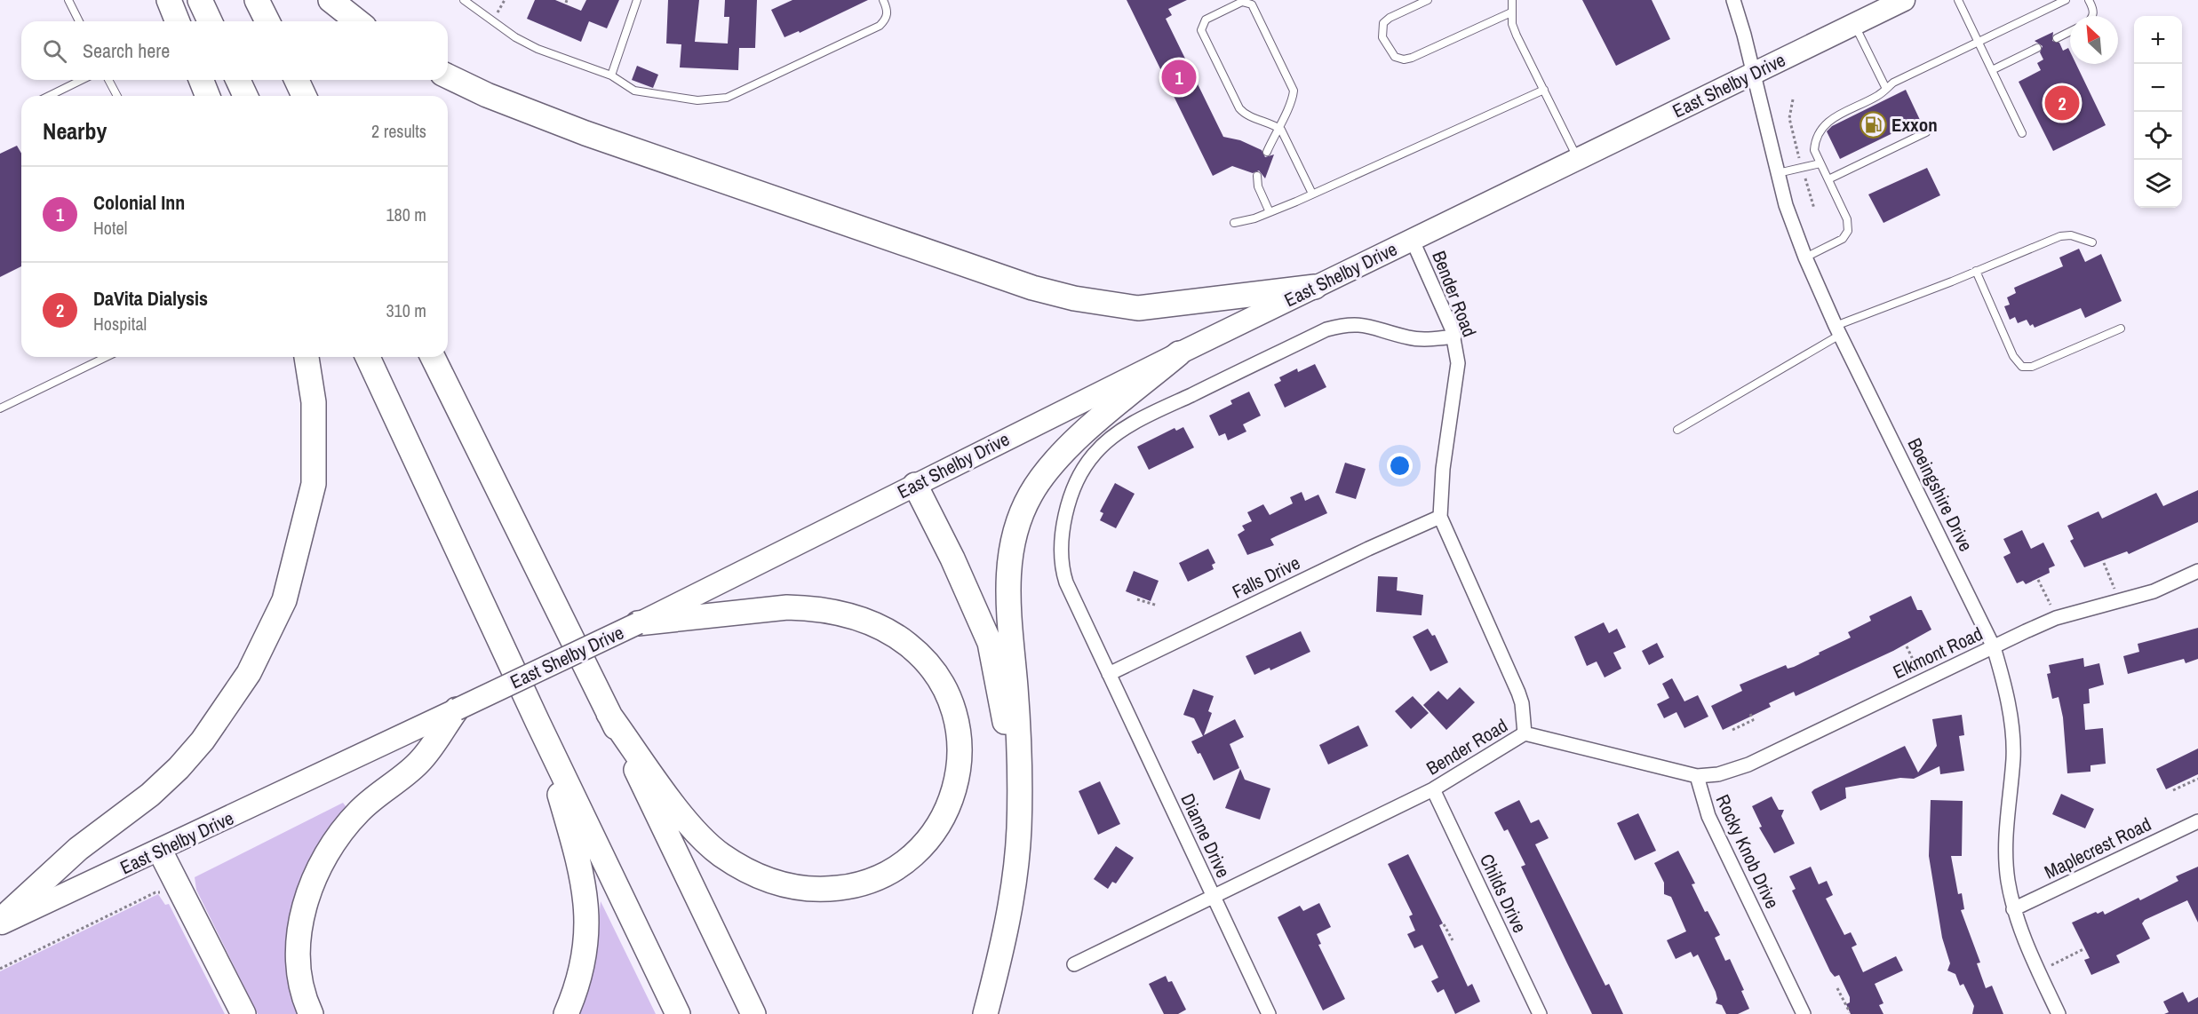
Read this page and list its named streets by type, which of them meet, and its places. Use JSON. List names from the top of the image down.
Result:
{
  "streets": {
    "main road": ["East Shelby Drive"],
    "street": [
      "Bender Road",
      "Boeingshire Drive",
      "Falls Drive",
      "Elkmont Road",
      "Dianne Drive",
      "Maplecrest Road",
      "Rocky Knob Drive",
      "Childs Drive"
    ]
  },
  "crossings": [
    ["East Shelby Drive", "Bender Road"],
    ["East Shelby Drive", "Boeingshire Drive"],
    ["Bender Road", "Falls Drive"],
    ["Bender Road", "Dianne Drive"],
    ["Bender Road", "Rocky Knob Drive"],
    ["Bender Road", "Childs Drive"],
    ["Boeingshire Drive", "Elkmont Road"],
    ["Boeingshire Drive", "Maplecrest Road"],
    ["Falls Drive", "Dianne Drive"],
    ["Elkmont Road", "Rocky Knob Drive"]
  ],
  "places": {
    "fuel station": ["Exxon"]
  },
  "north": "top left",
  "page": {
    "map_buttons": ["+", "−"],
    "search": "Search here",
    "pins": ["1", "2"],
    "heading": ["Nearby", "2 results"],
    "list": [
      {
        "mark": "1",
        "name": "Colonial Inn",
        "note": "Hotel",
        "value": "180 m"
      },
      {
        "mark": "2",
        "name": "DaVita Dialysis",
        "note": "Hospital",
        "value": "310 m"
      }
    ]
  }
}
